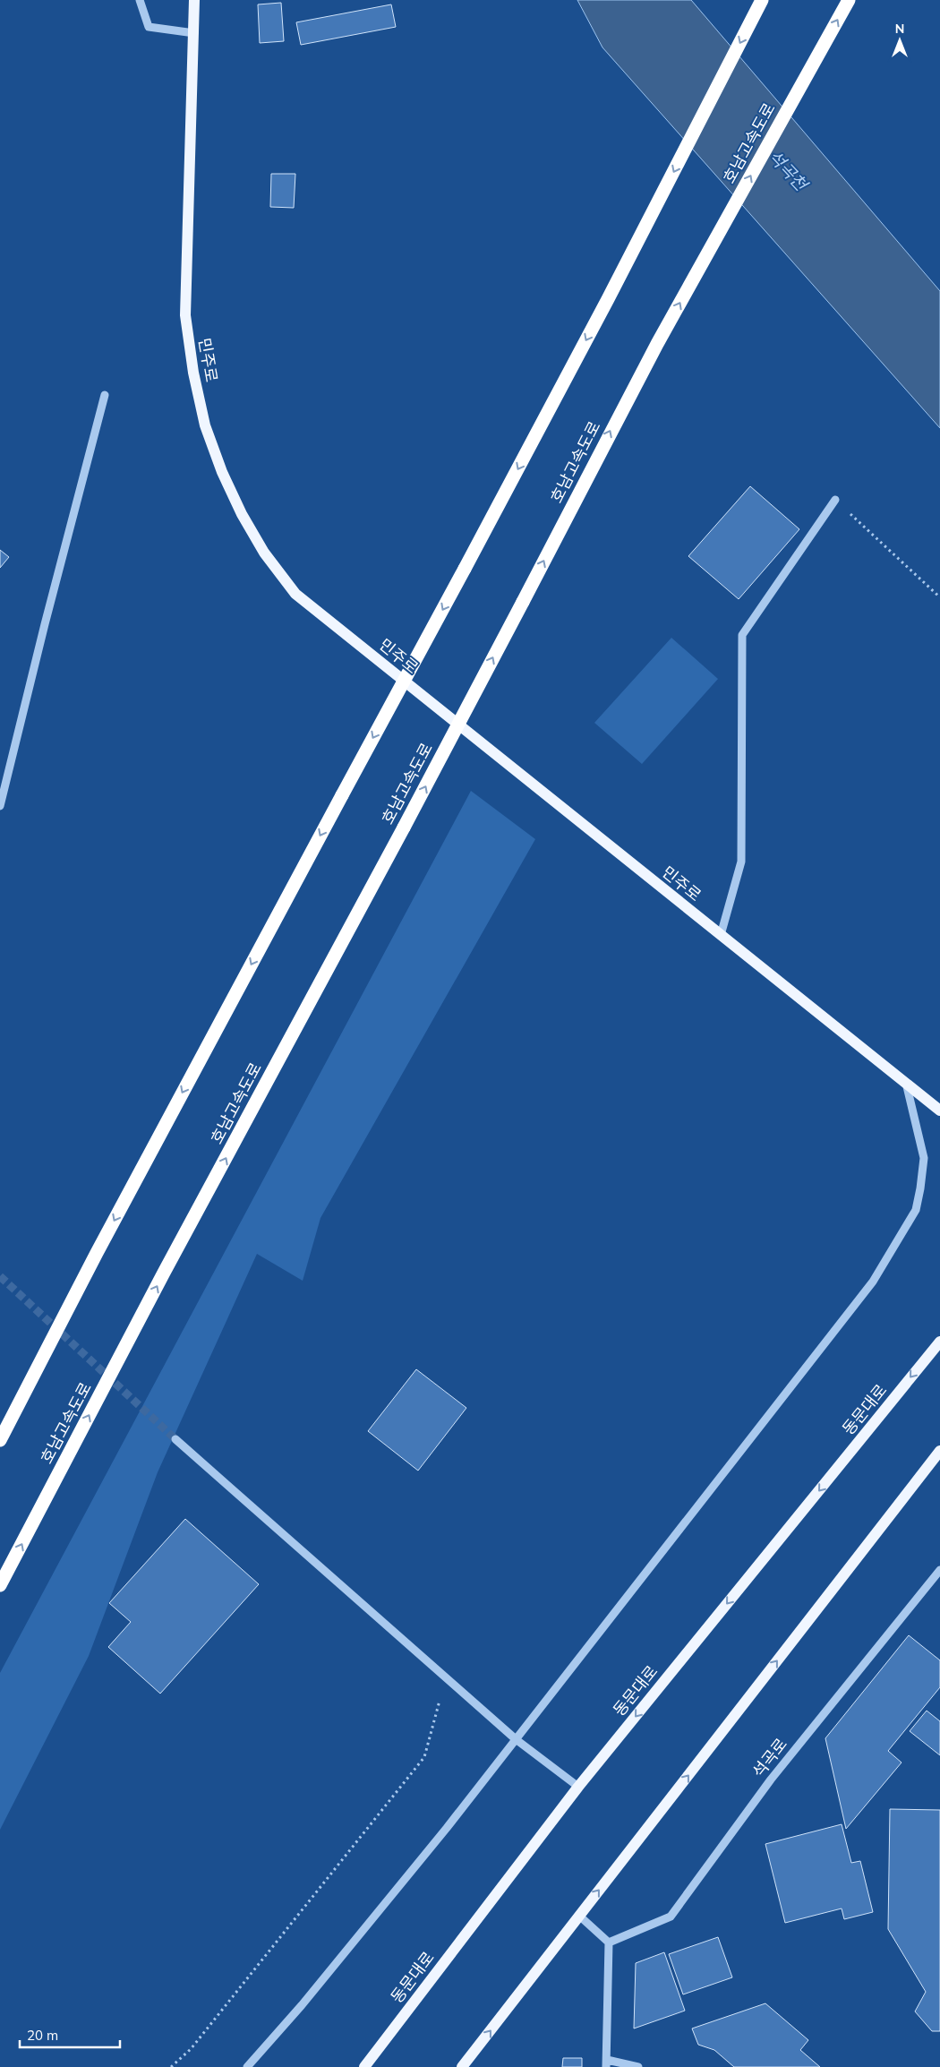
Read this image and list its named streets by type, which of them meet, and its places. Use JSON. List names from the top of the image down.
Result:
{
  "streets": {
    "highway": ["호남고속도로"],
    "main road": ["민주로", "동문대로"],
    "street": ["석곡로"]
  },
  "water": ["석곡천"],
  "scale_bar": "20 m",
  "north": "top"
}
